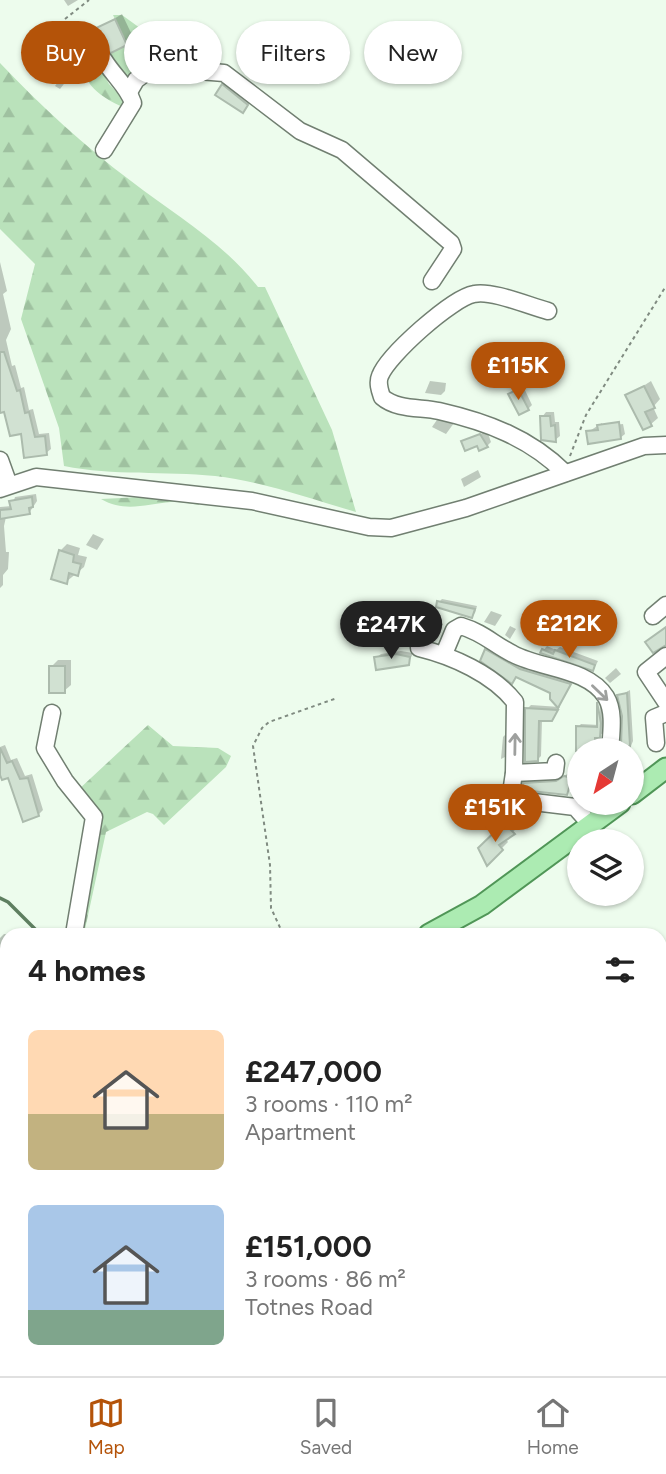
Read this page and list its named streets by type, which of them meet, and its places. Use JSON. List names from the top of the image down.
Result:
{
  "north": "bottom left",
  "page": {
    "chip": [
      "Buy",
      "Rent",
      "Filters",
      "New"
    ],
    "price": [
      "£115K",
      "£212K",
      "£247K",
      "£151K"
    ],
    "heading": "4 homes",
    "list": [
      {
        "name": "£247,000",
        "note": "3 rooms · 110 m² · Apartment"
      },
      {
        "name": "£151,000",
        "note": "3 rooms · 86 m² · Totnes Road"
      }
    ],
    "tabs": ["Map", "Saved", "Home"]
  }
}
